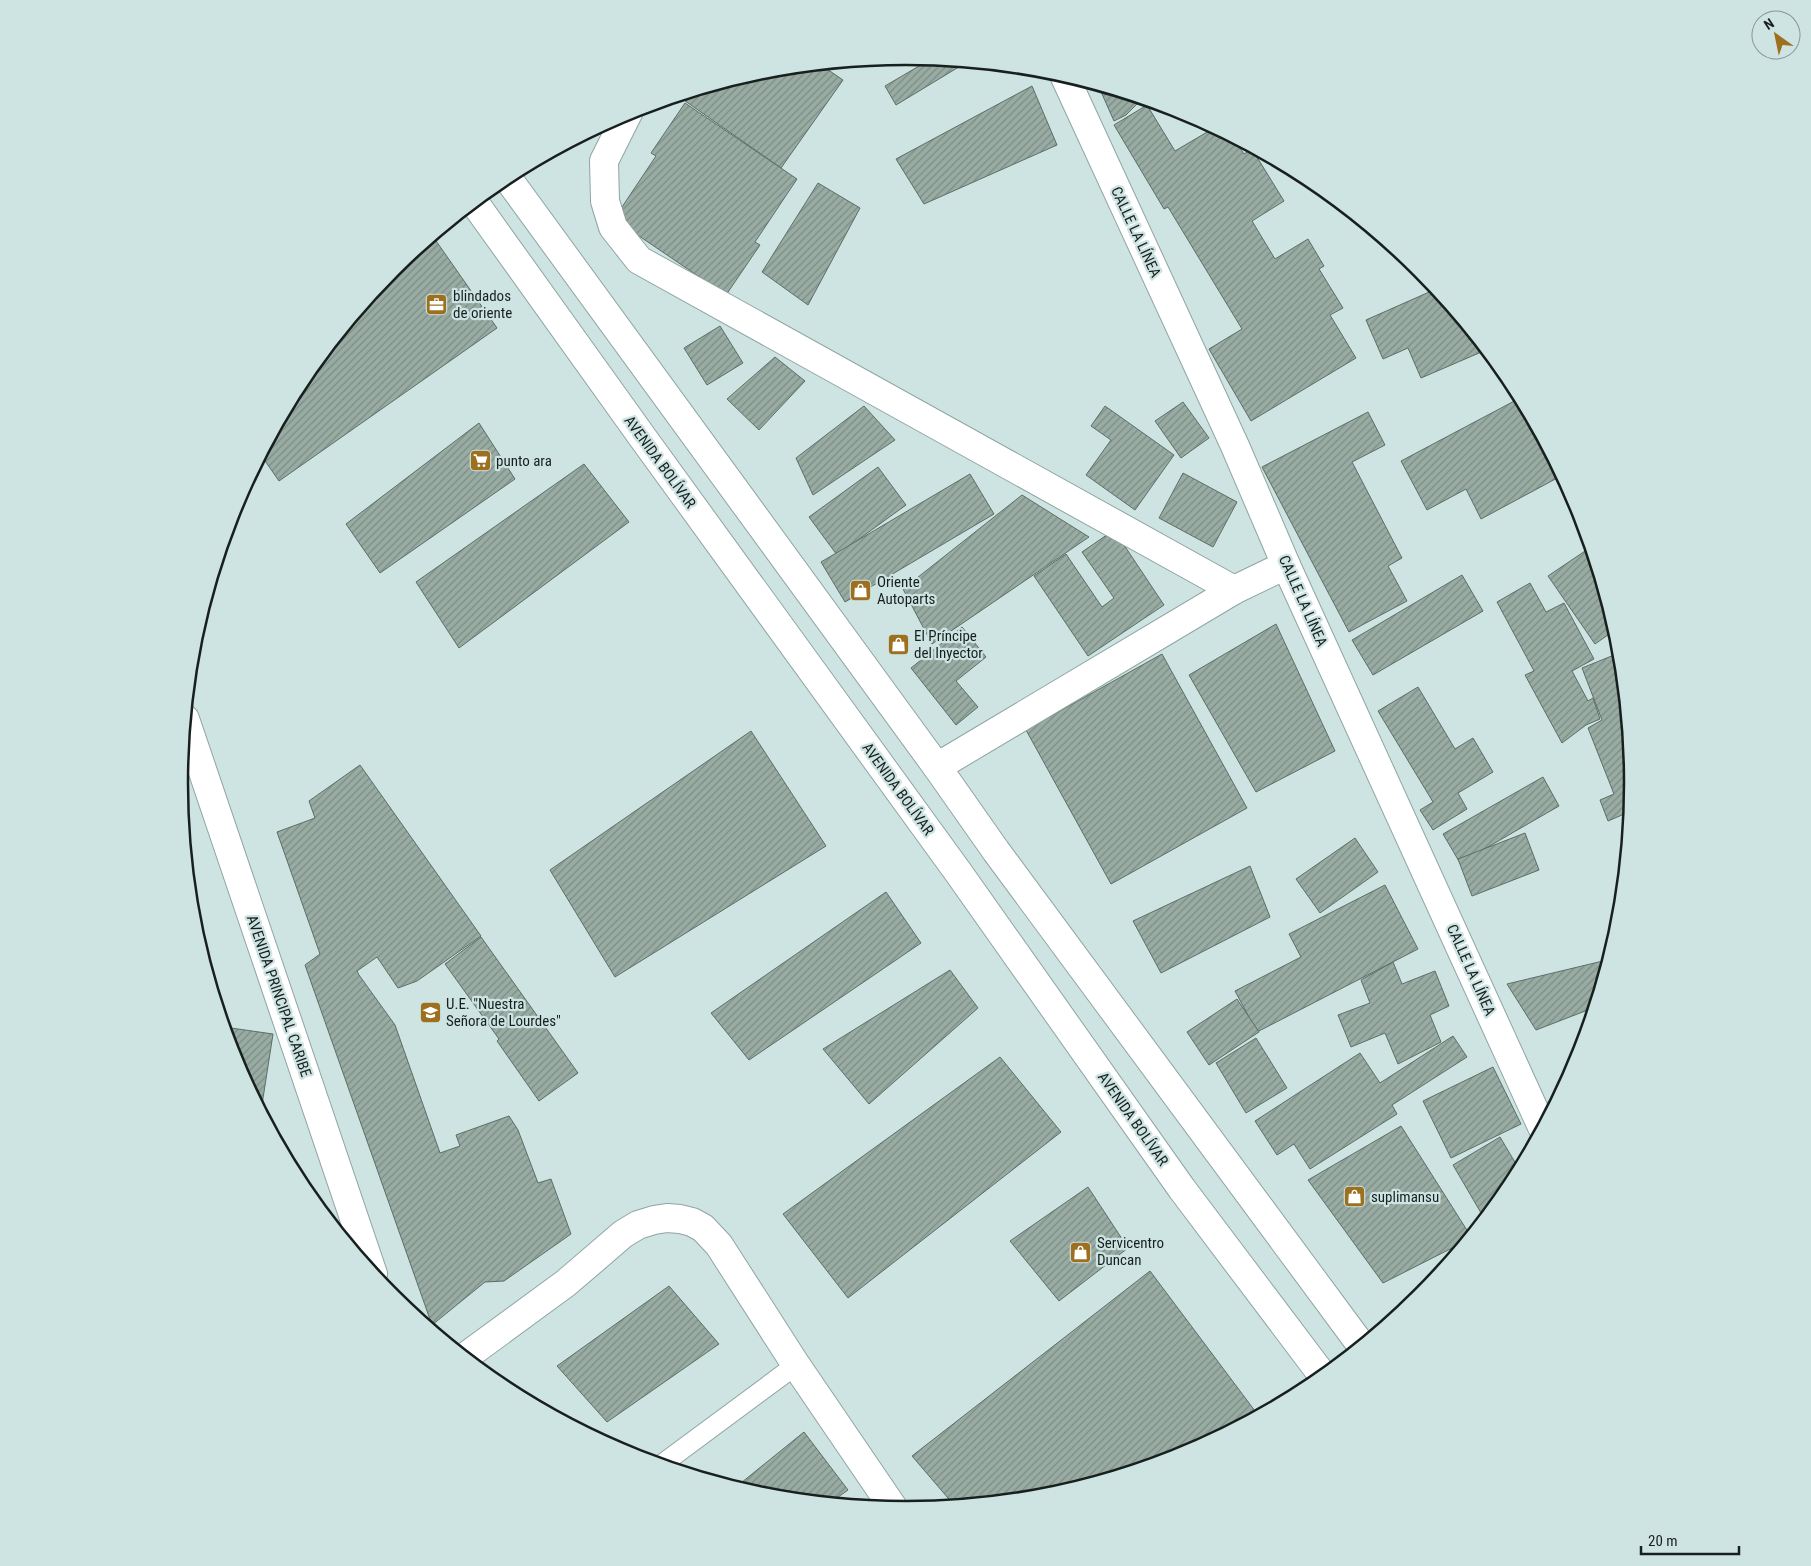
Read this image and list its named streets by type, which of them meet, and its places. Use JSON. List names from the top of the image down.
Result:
{
  "streets": {
    "street": ["CALLE LA LÍNEA", "AVENIDA BOLÍVAR", "AVENIDA PRINCIPAL CARIBE"]
  },
  "places": {
    "office": ["blindados de oriente"],
    "supermarket": ["punto ara"],
    "shop": [
      "Oriente Autoparts",
      "El Príncipe del Inyector",
      "suplimansu",
      "Servicentro Duncan"
    ],
    "school or university": ["U.E. \"Nuestra Señora de Lourdes\""]
  },
  "scale_bar": "20 m",
  "north": "top left"
}
